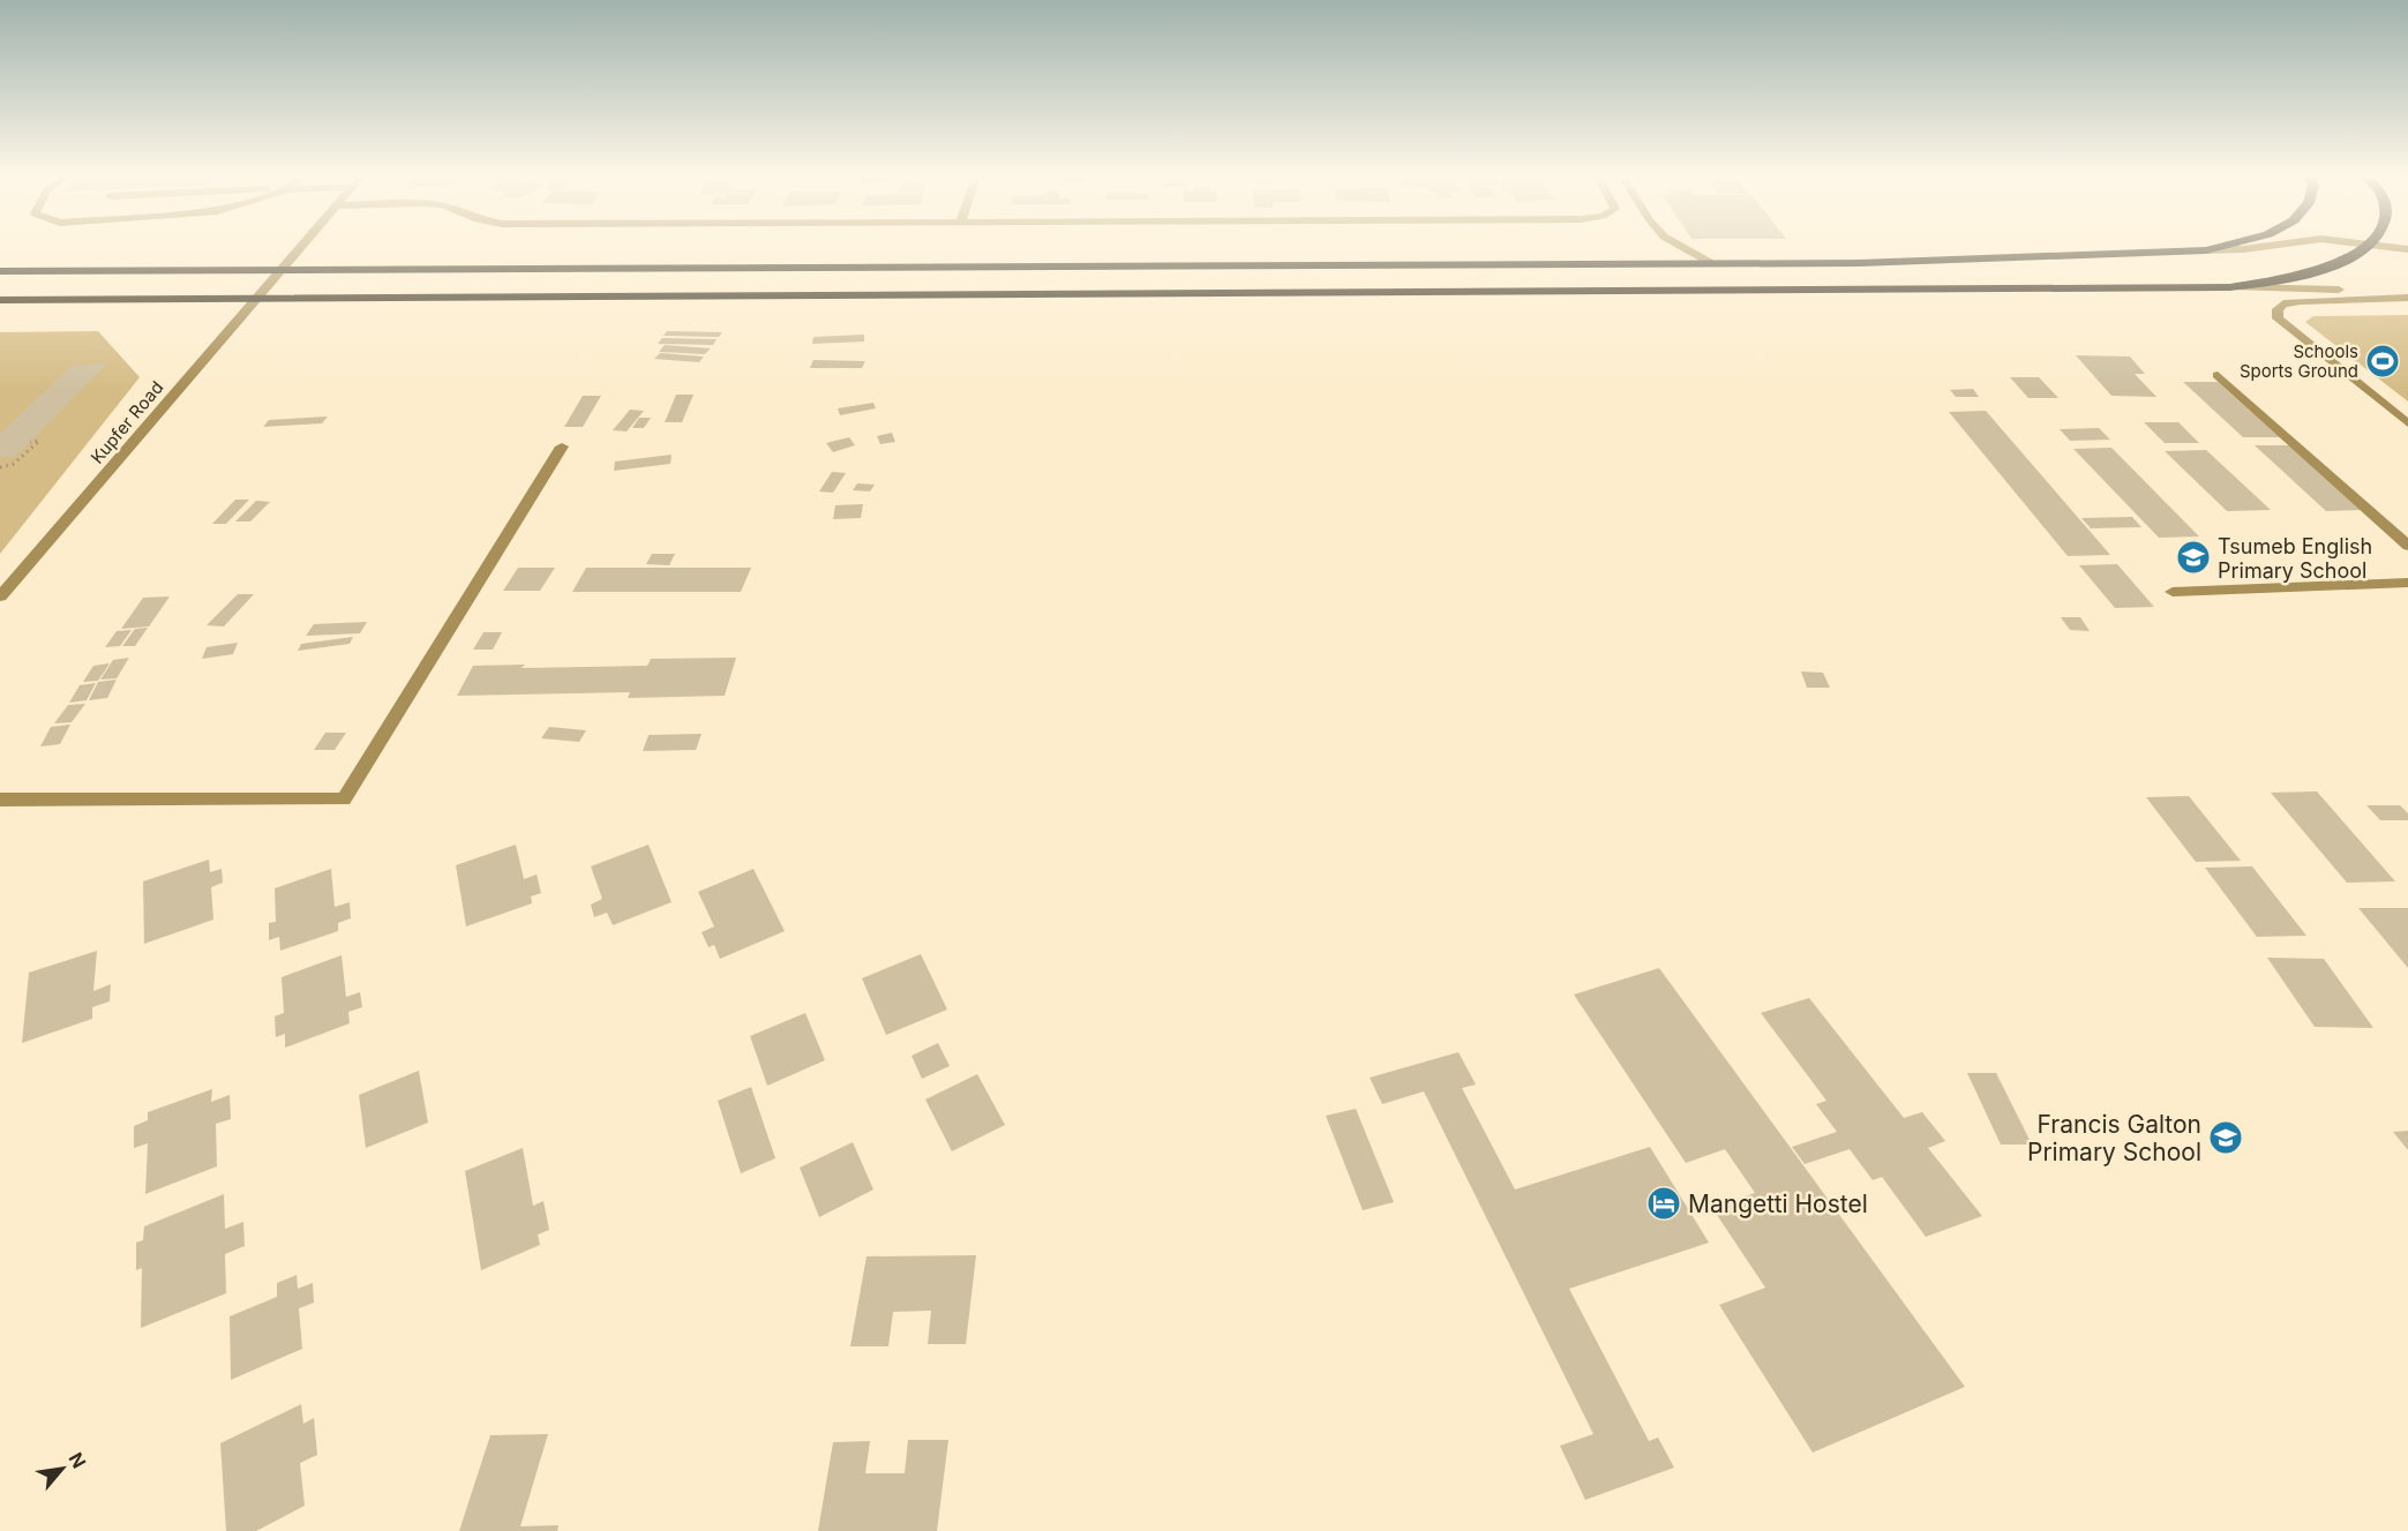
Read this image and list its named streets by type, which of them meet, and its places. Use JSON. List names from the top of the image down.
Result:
{
  "streets": {
    "street": ["Kupfer Road"]
  },
  "places": {
    "sports": ["Schools Sports Ground"],
    "school or university": ["Tsumeb English Primary School", "Francis Galton Primary School"],
    "hotel": ["Mangetti Hostel"]
  },
  "north": "top right"
}
